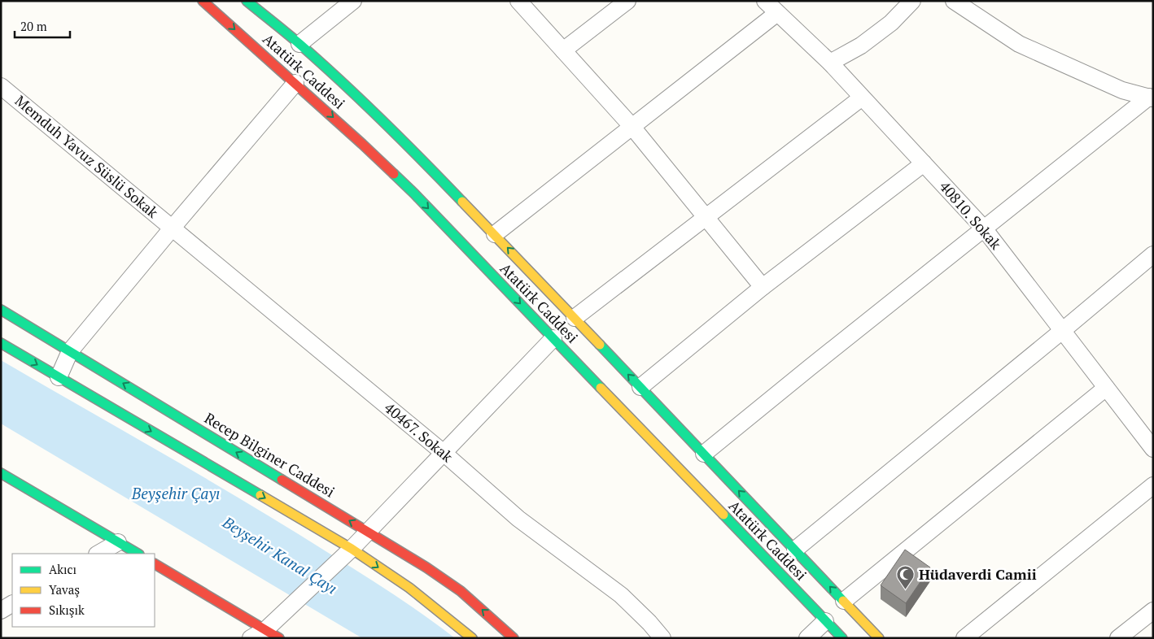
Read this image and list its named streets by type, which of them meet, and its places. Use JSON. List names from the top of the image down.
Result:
{
  "streets": {
    "main road": ["Atatürk Caddesi", "Recep Bilginer Caddesi"],
    "street": ["Memduh Yavuz Süslü Sokak", "40810. Sokak", "40467. Sokak"]
  },
  "crossings": [
    ["Memduh Yavuz Süslü Sokak", "40467. Sokak"]
  ],
  "water": ["Beyşehir Çayı", "Beyşehir Kanal Çayı"],
  "places": {
    "mosque": ["Hüdaverdi Camii"]
  },
  "legend": ["Akıcı", "Yavaş", "Sıkışık"],
  "scale_bar": "20 m"
}
